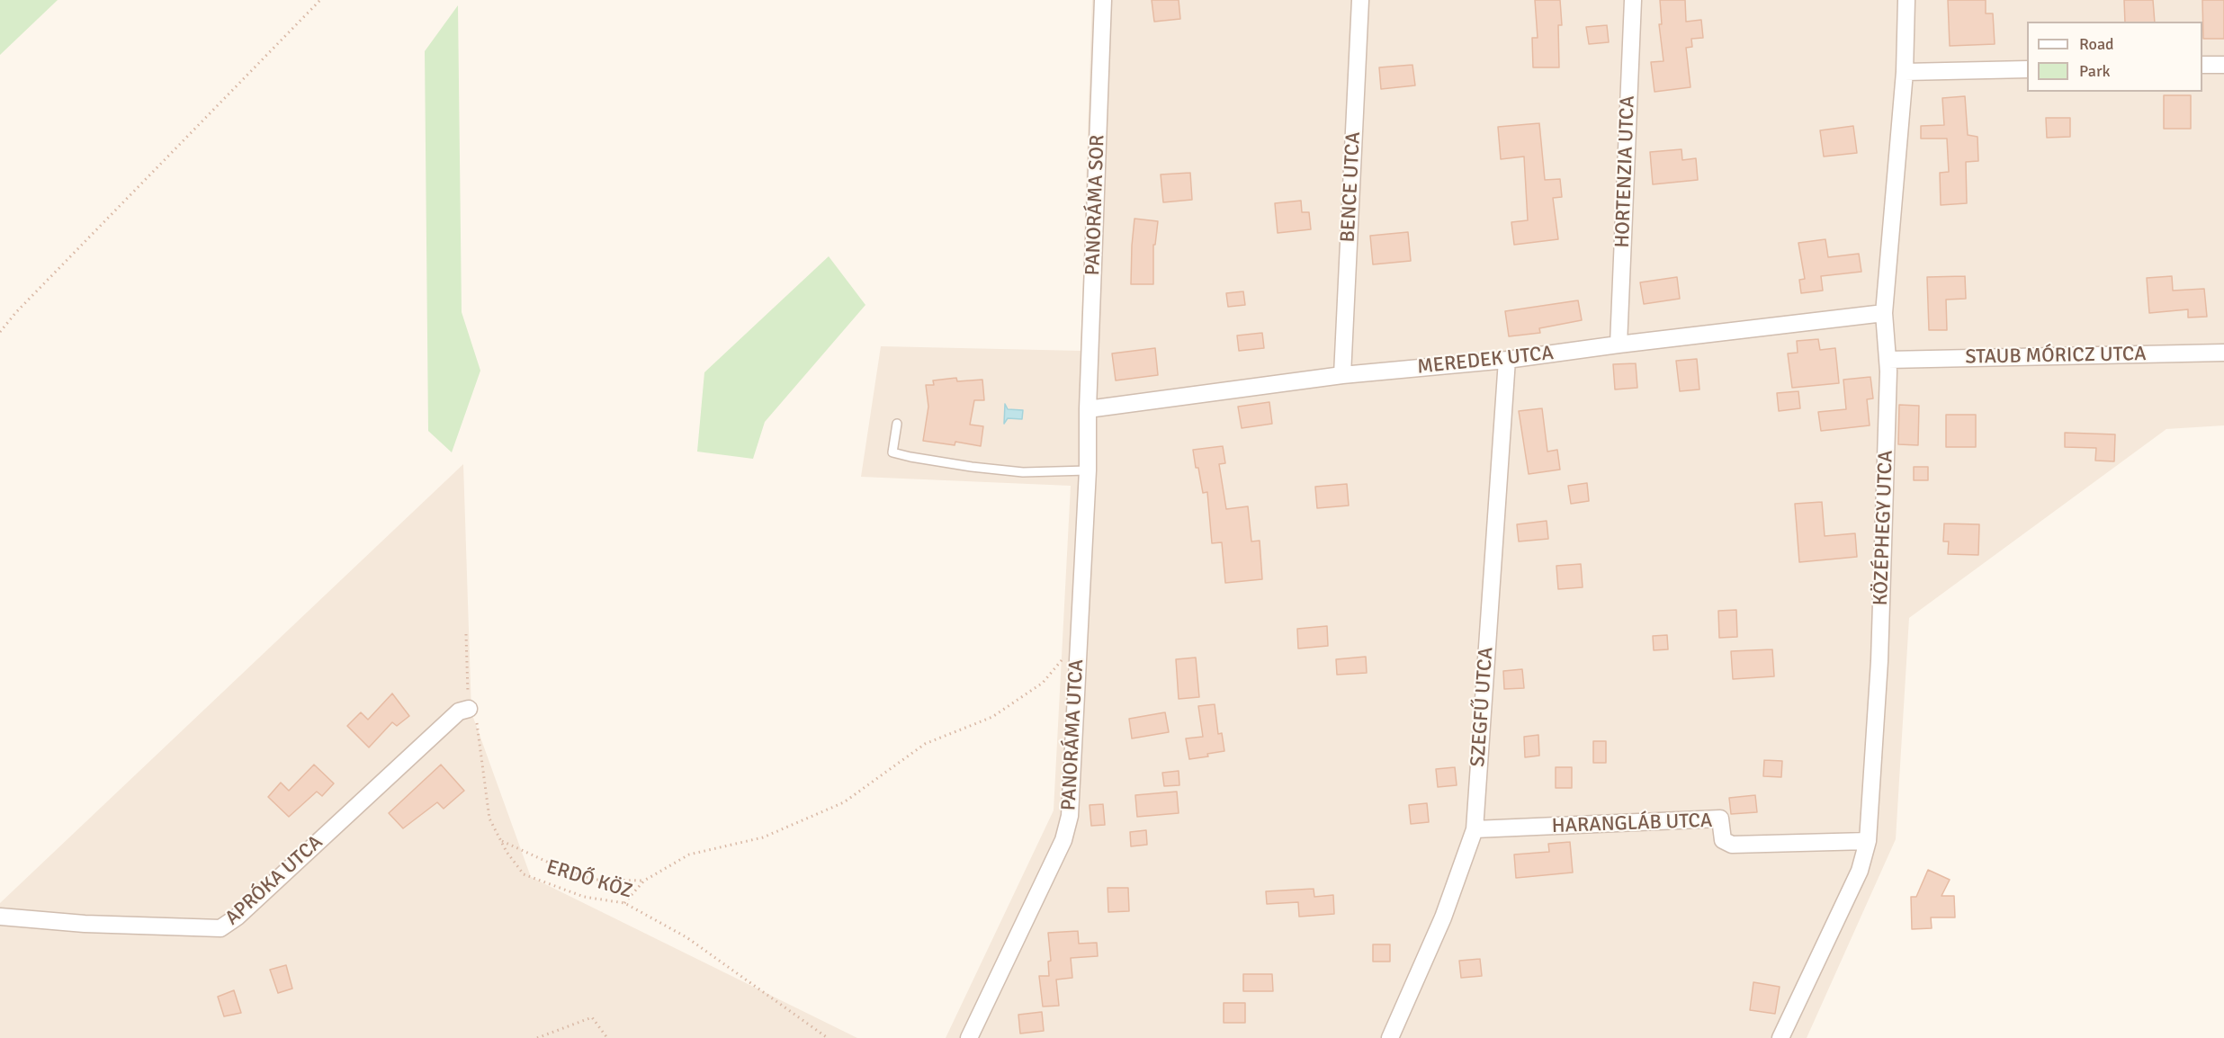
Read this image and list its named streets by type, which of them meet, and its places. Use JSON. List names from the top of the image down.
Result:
{
  "streets": {
    "street": [
      "HORTENZIA UTCA",
      "BENCE UTCA",
      "PANORÁMA SOR",
      "STAUB MÓRICZ UTCA",
      "MEREDEK UTCA",
      "KÖZÉPHEGY UTCA",
      "SZEGFŰ UTCA",
      "PANORÁMA UTCA",
      "HARANGLÁB UTCA",
      "APRÓKA UTCA"
    ],
    "path": ["ERDŐ KÖZ"]
  },
  "crossings": [
    ["HORTENZIA UTCA", "MEREDEK UTCA"],
    ["BENCE UTCA", "MEREDEK UTCA"],
    ["PANORÁMA SOR", "MEREDEK UTCA"],
    ["PANORÁMA SOR", "PANORÁMA UTCA"],
    ["STAUB MÓRICZ UTCA", "KÖZÉPHEGY UTCA"],
    ["MEREDEK UTCA", "KÖZÉPHEGY UTCA"],
    ["MEREDEK UTCA", "SZEGFŰ UTCA"],
    ["MEREDEK UTCA", "PANORÁMA UTCA"],
    ["KÖZÉPHEGY UTCA", "HARANGLÁB UTCA"],
    ["SZEGFŰ UTCA", "HARANGLÁB UTCA"],
    ["ERDŐ KÖZ", "APRÓKA UTCA"]
  ],
  "legend": ["Road", "Park"]
}
